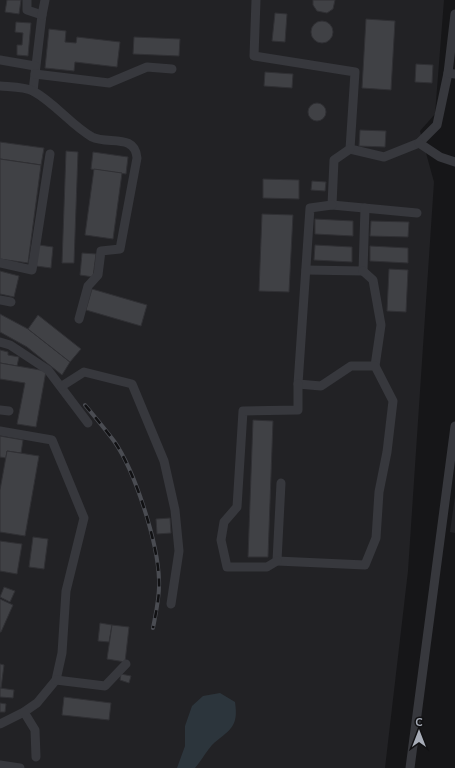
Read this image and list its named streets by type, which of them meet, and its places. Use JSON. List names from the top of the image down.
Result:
{
  "north": "top"
}
